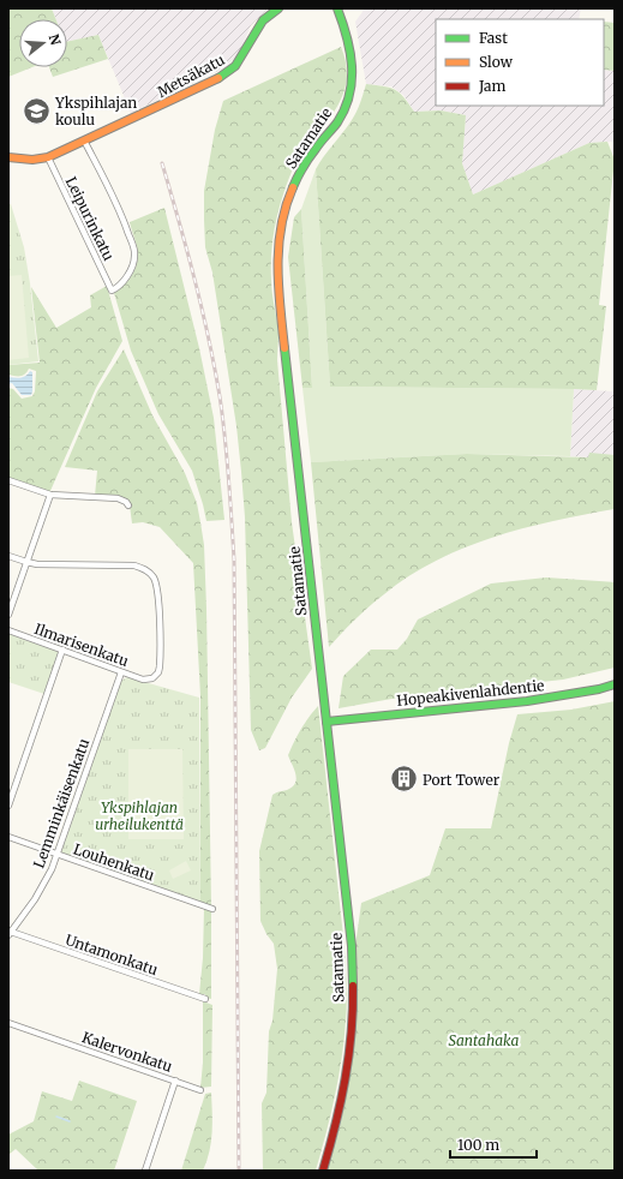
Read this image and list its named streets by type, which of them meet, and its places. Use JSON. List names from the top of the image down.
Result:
{
  "streets": {
    "main road": ["Metsäkatu", "Satamatie", "Hopeakivenlahdentie"],
    "street": [
      "Leipurinkatu",
      "Ilmarisenkatu",
      "Lemminkäisenkatu",
      "Louhenkatu",
      "Untamonkatu",
      "Kalervonkatu"
    ]
  },
  "crossings": [
    ["Metsäkatu", "Leipurinkatu"],
    ["Satamatie", "Hopeakivenlahdentie"],
    ["Ilmarisenkatu", "Lemminkäisenkatu"],
    ["Lemminkäisenkatu", "Louhenkatu"],
    ["Lemminkäisenkatu", "Untamonkatu"]
  ],
  "parks": ["Ykspihlajan urheilukenttä", "Santahaka"],
  "places": {
    "school or university": ["Ykspihlajan koulu"],
    "building": ["Port Tower"]
  },
  "legend": ["Fast", "Slow", "Jam"],
  "scale_bar": "100 m",
  "north": "right"
}
